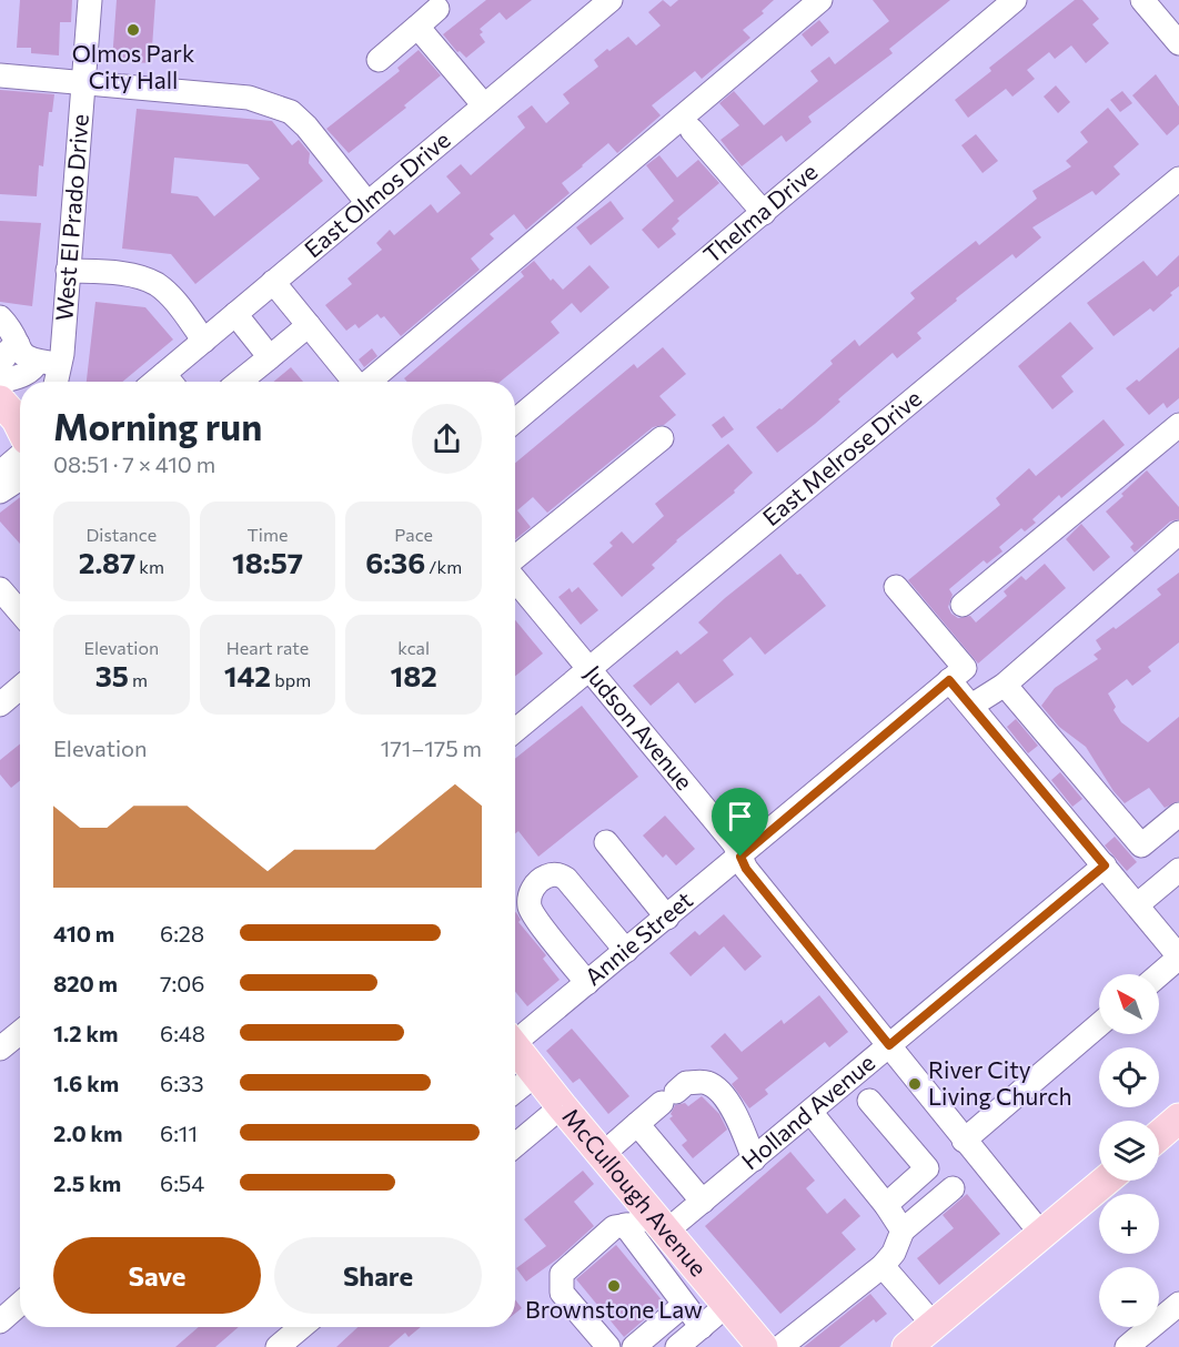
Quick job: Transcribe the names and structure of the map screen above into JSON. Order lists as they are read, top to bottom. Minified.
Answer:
{"streets":{"main road":["McCullough Avenue"],"street":["East Olmos Drive","Thelma Drive","West El Prado Drive","East Melrose Drive","Judson Avenue","Annie Street","Holland Avenue"]},"crossings":[["East Melrose Drive","Judson Avenue"],["Judson Avenue","Annie Street"],["Judson Avenue","Holland Avenue"],["Holland Avenue","McCullough Avenue"]],"places":["Olmos Park City Hall","River City Living Church","Brownstone Law"],"north":"top left","page":{"heading":["Morning run","08:51 · 7 × 410 m"],"stats":[["Distance","2.87 km"],["Time","18:57"],["Pace","6:36 /km"],["Elevation","35 m"],["Heart rate","142 bpm"],["kcal","182"]],"chart":["Elevation","171–175 m"],"list":[{"name":"410 m","note":"6:28"},{"name":"820 m","note":"7:06"},{"name":"1.2 km","note":"6:48"},{"name":"1.6 km","note":"6:33"},{"name":"2.0 km","note":"6:11"},{"name":"2.5 km","note":"6:54"}],"map_buttons":["+","−"],"buttons":["Save","Share"]}}
